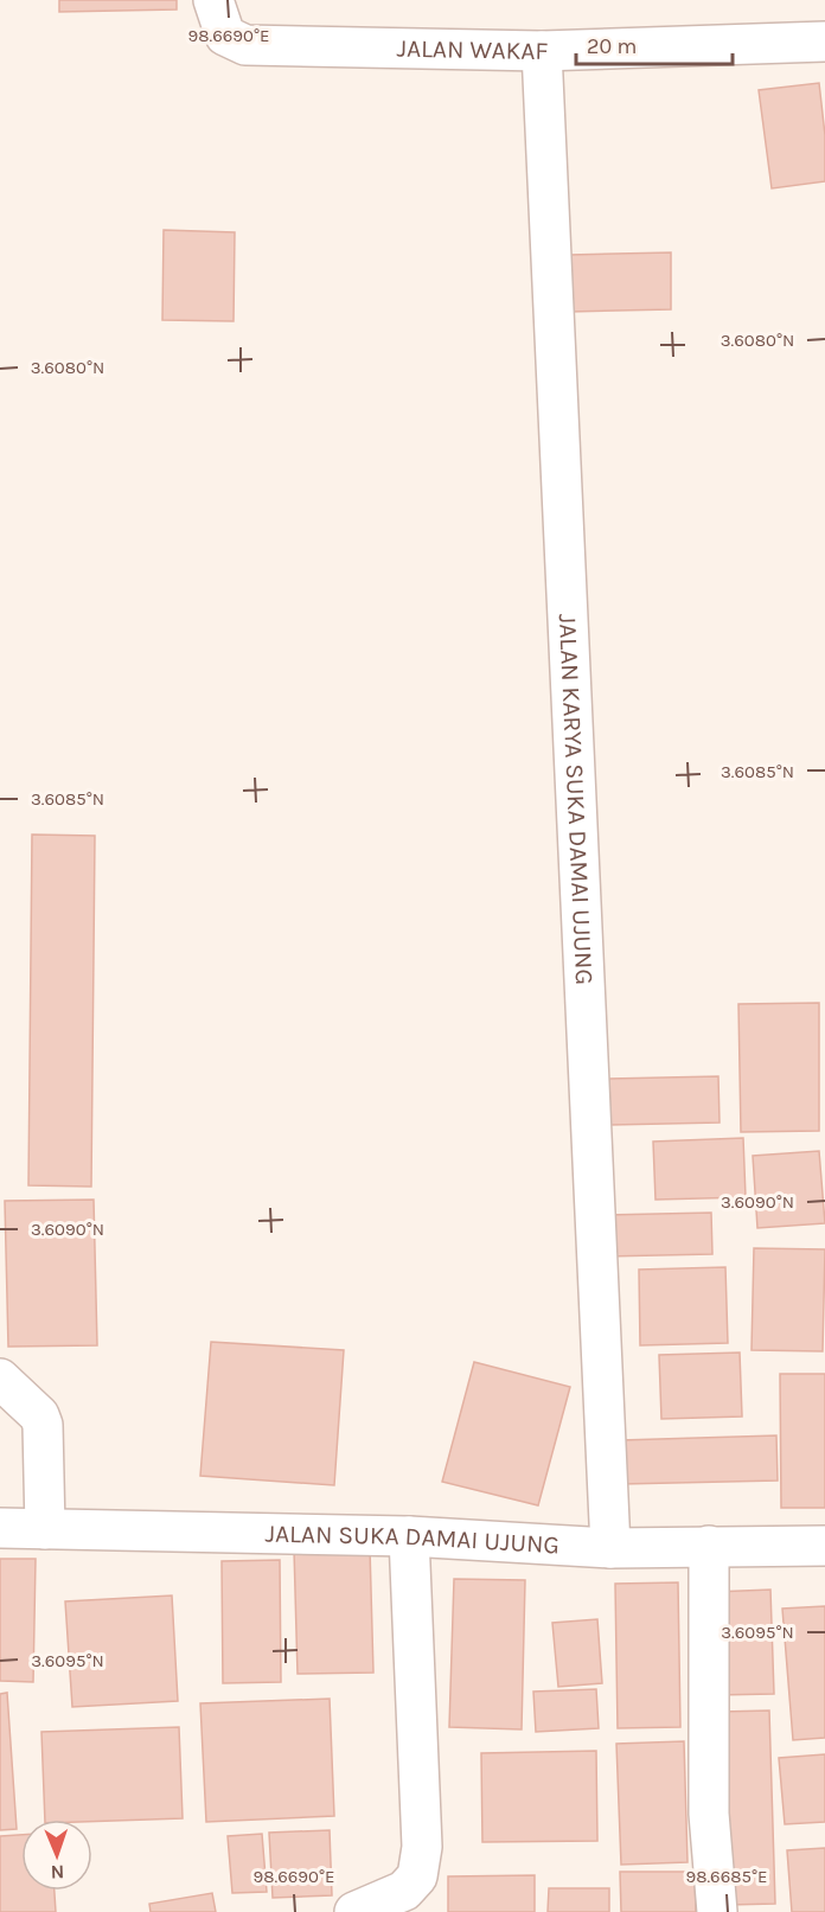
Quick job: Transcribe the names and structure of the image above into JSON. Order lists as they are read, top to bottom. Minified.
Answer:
{"streets":{"street":["JALAN WAKAF","JALAN KARYA SUKA DAMAI UJUNG","JALAN SUKA DAMAI UJUNG"]},"crossings":[["JALAN WAKAF","JALAN KARYA SUKA DAMAI UJUNG"],["JALAN KARYA SUKA DAMAI UJUNG","JALAN SUKA DAMAI UJUNG"]],"scale_bar":"20 m","north":"bottom","coordinates":["98.6690°E","3.6080°N","3.6085°N","3.6090°N","3.6095°N","98.6685°E"]}
